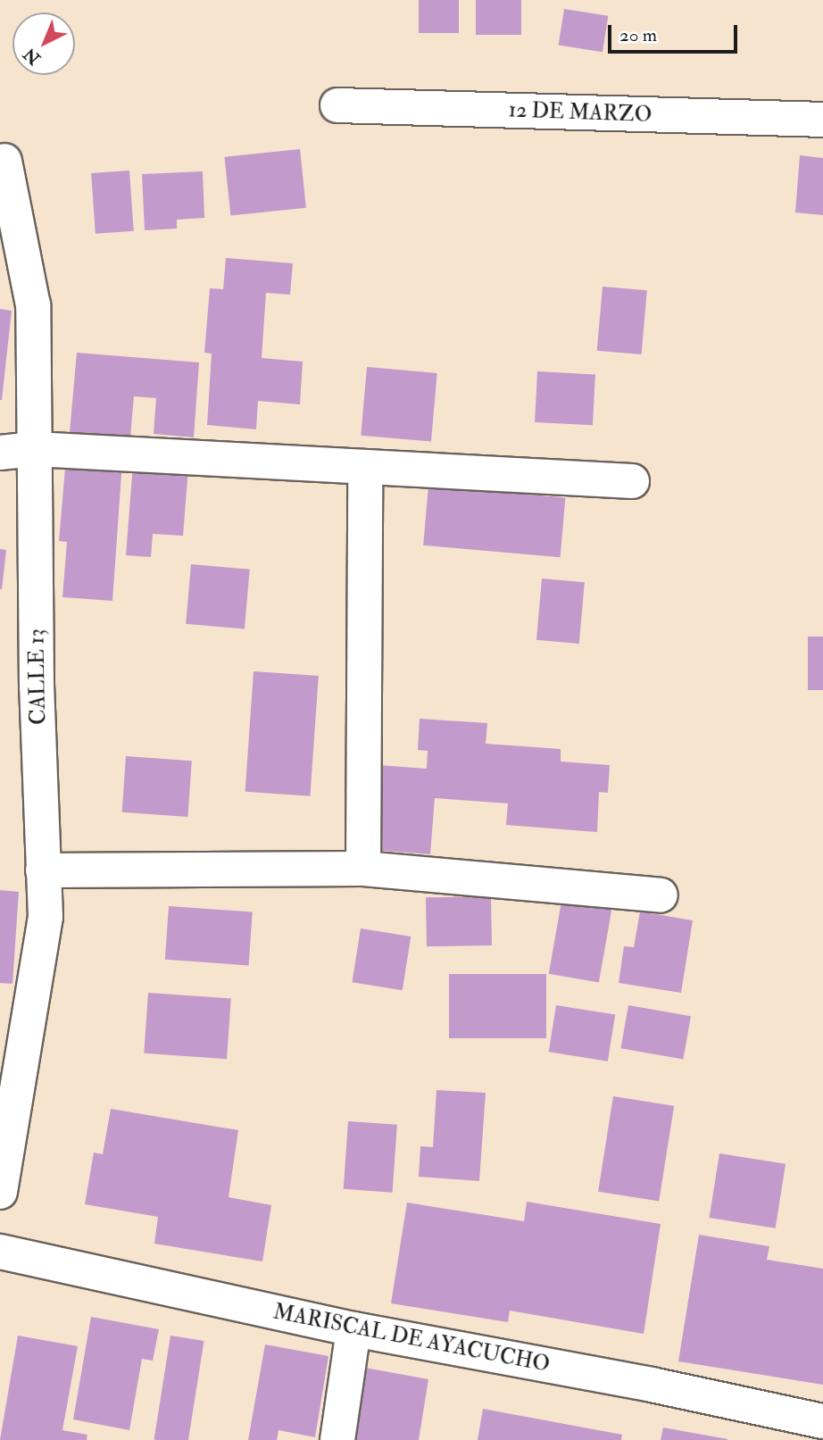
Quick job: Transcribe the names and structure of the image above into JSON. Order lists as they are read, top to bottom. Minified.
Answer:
{"streets":{"street":["12 DE MARZO","CALLE 13","MARISCAL DE AYACUCHO"]},"scale_bar":"20 m","north":"bottom left"}
